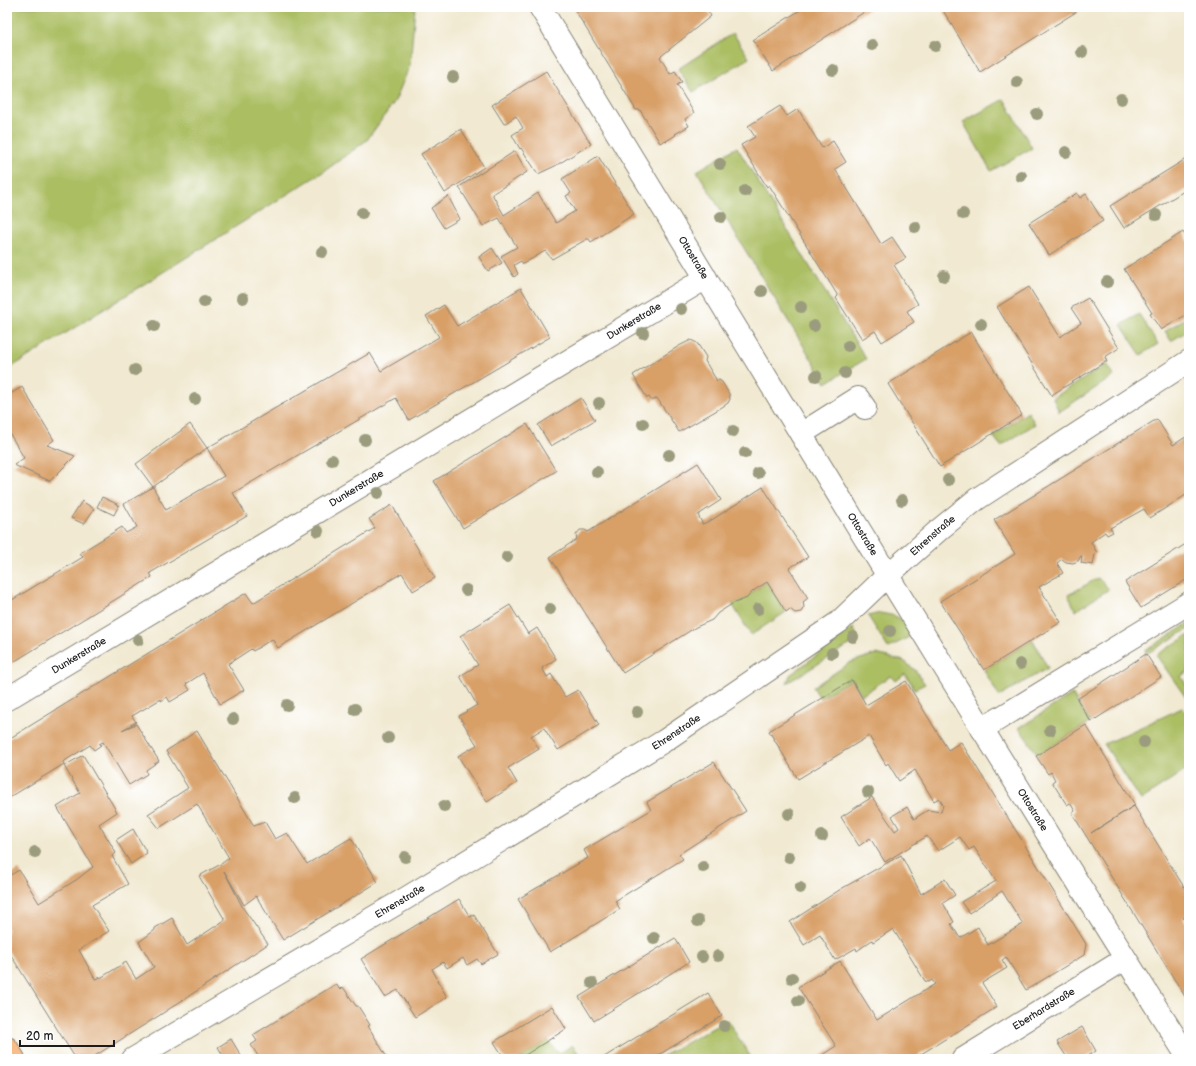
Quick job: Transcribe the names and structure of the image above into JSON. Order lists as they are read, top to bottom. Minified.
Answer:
{"streets":{"street":["Ottostraße","Dunkerstraße","Ehrenstraße","Eberhardstraße"]},"crossings":[["Ottostraße","Dunkerstraße"],["Ottostraße","Ehrenstraße"],["Ottostraße","Eberhardstraße"]],"scale_bar":"20 m"}
